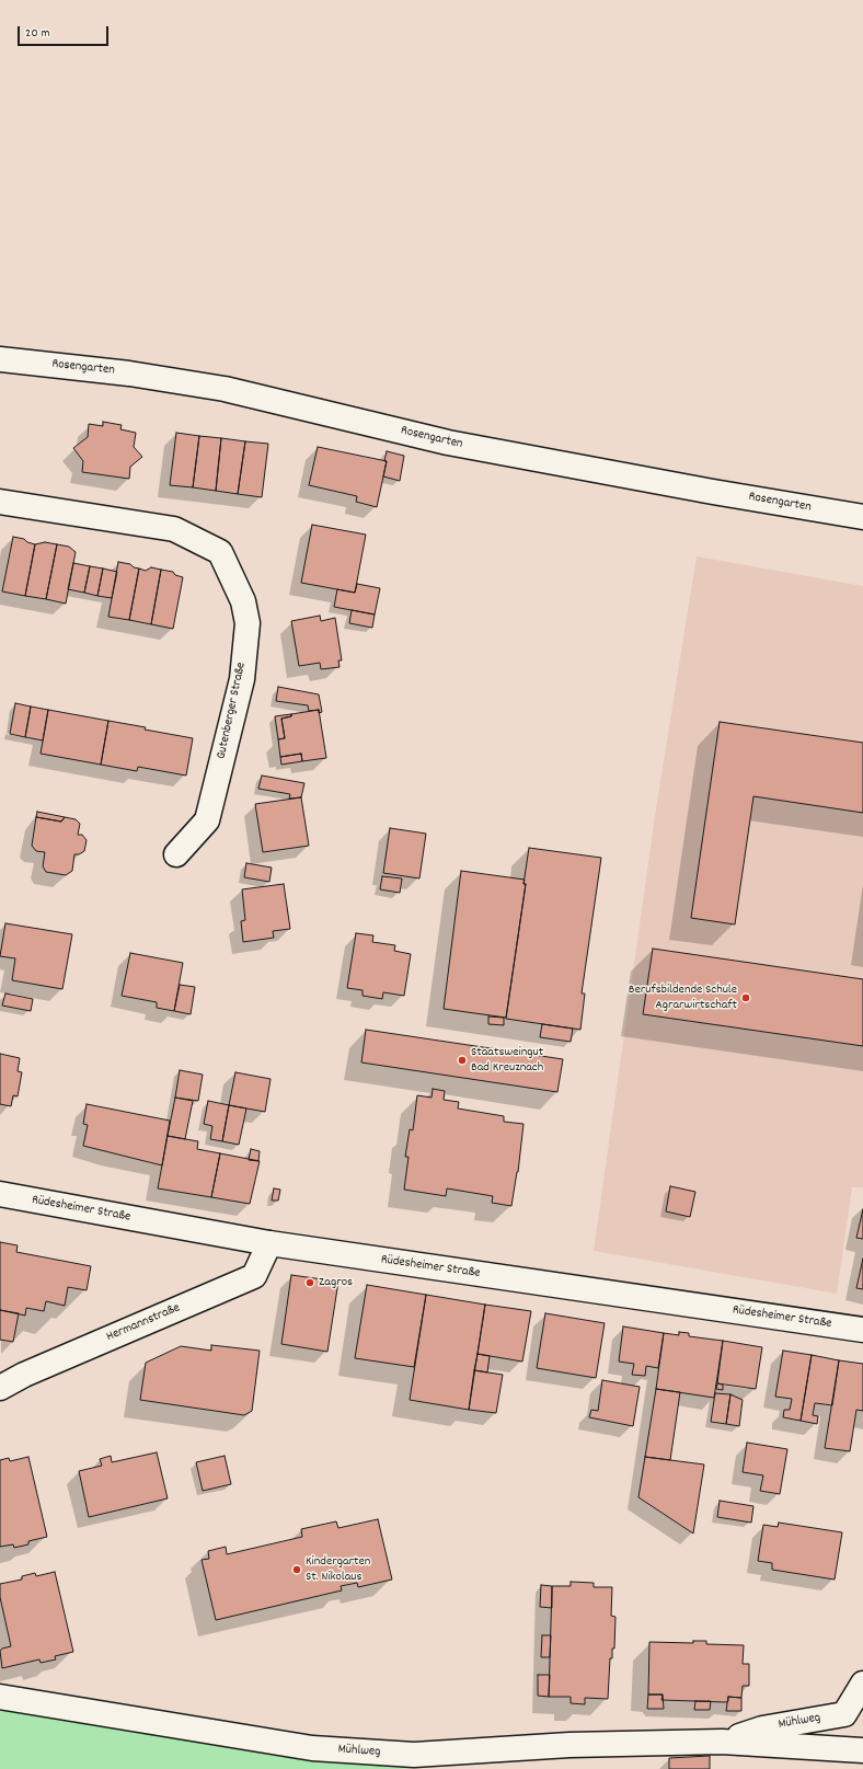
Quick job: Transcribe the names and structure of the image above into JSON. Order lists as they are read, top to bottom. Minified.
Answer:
{"streets":{"street":["Rosengarten","Gutenberger Straße","Rüdesheimer Straße","Hermannstraße","Mühlweg"]},"crossings":[["Rüdesheimer Straße","Hermannstraße"]],"places":["Berufsbildende Schule Agrarwirtschaft","Staatsweingut Bad Kreuznach","Zagros","Kindergarten St. Nikolaus"],"scale_bar":"20 m"}
